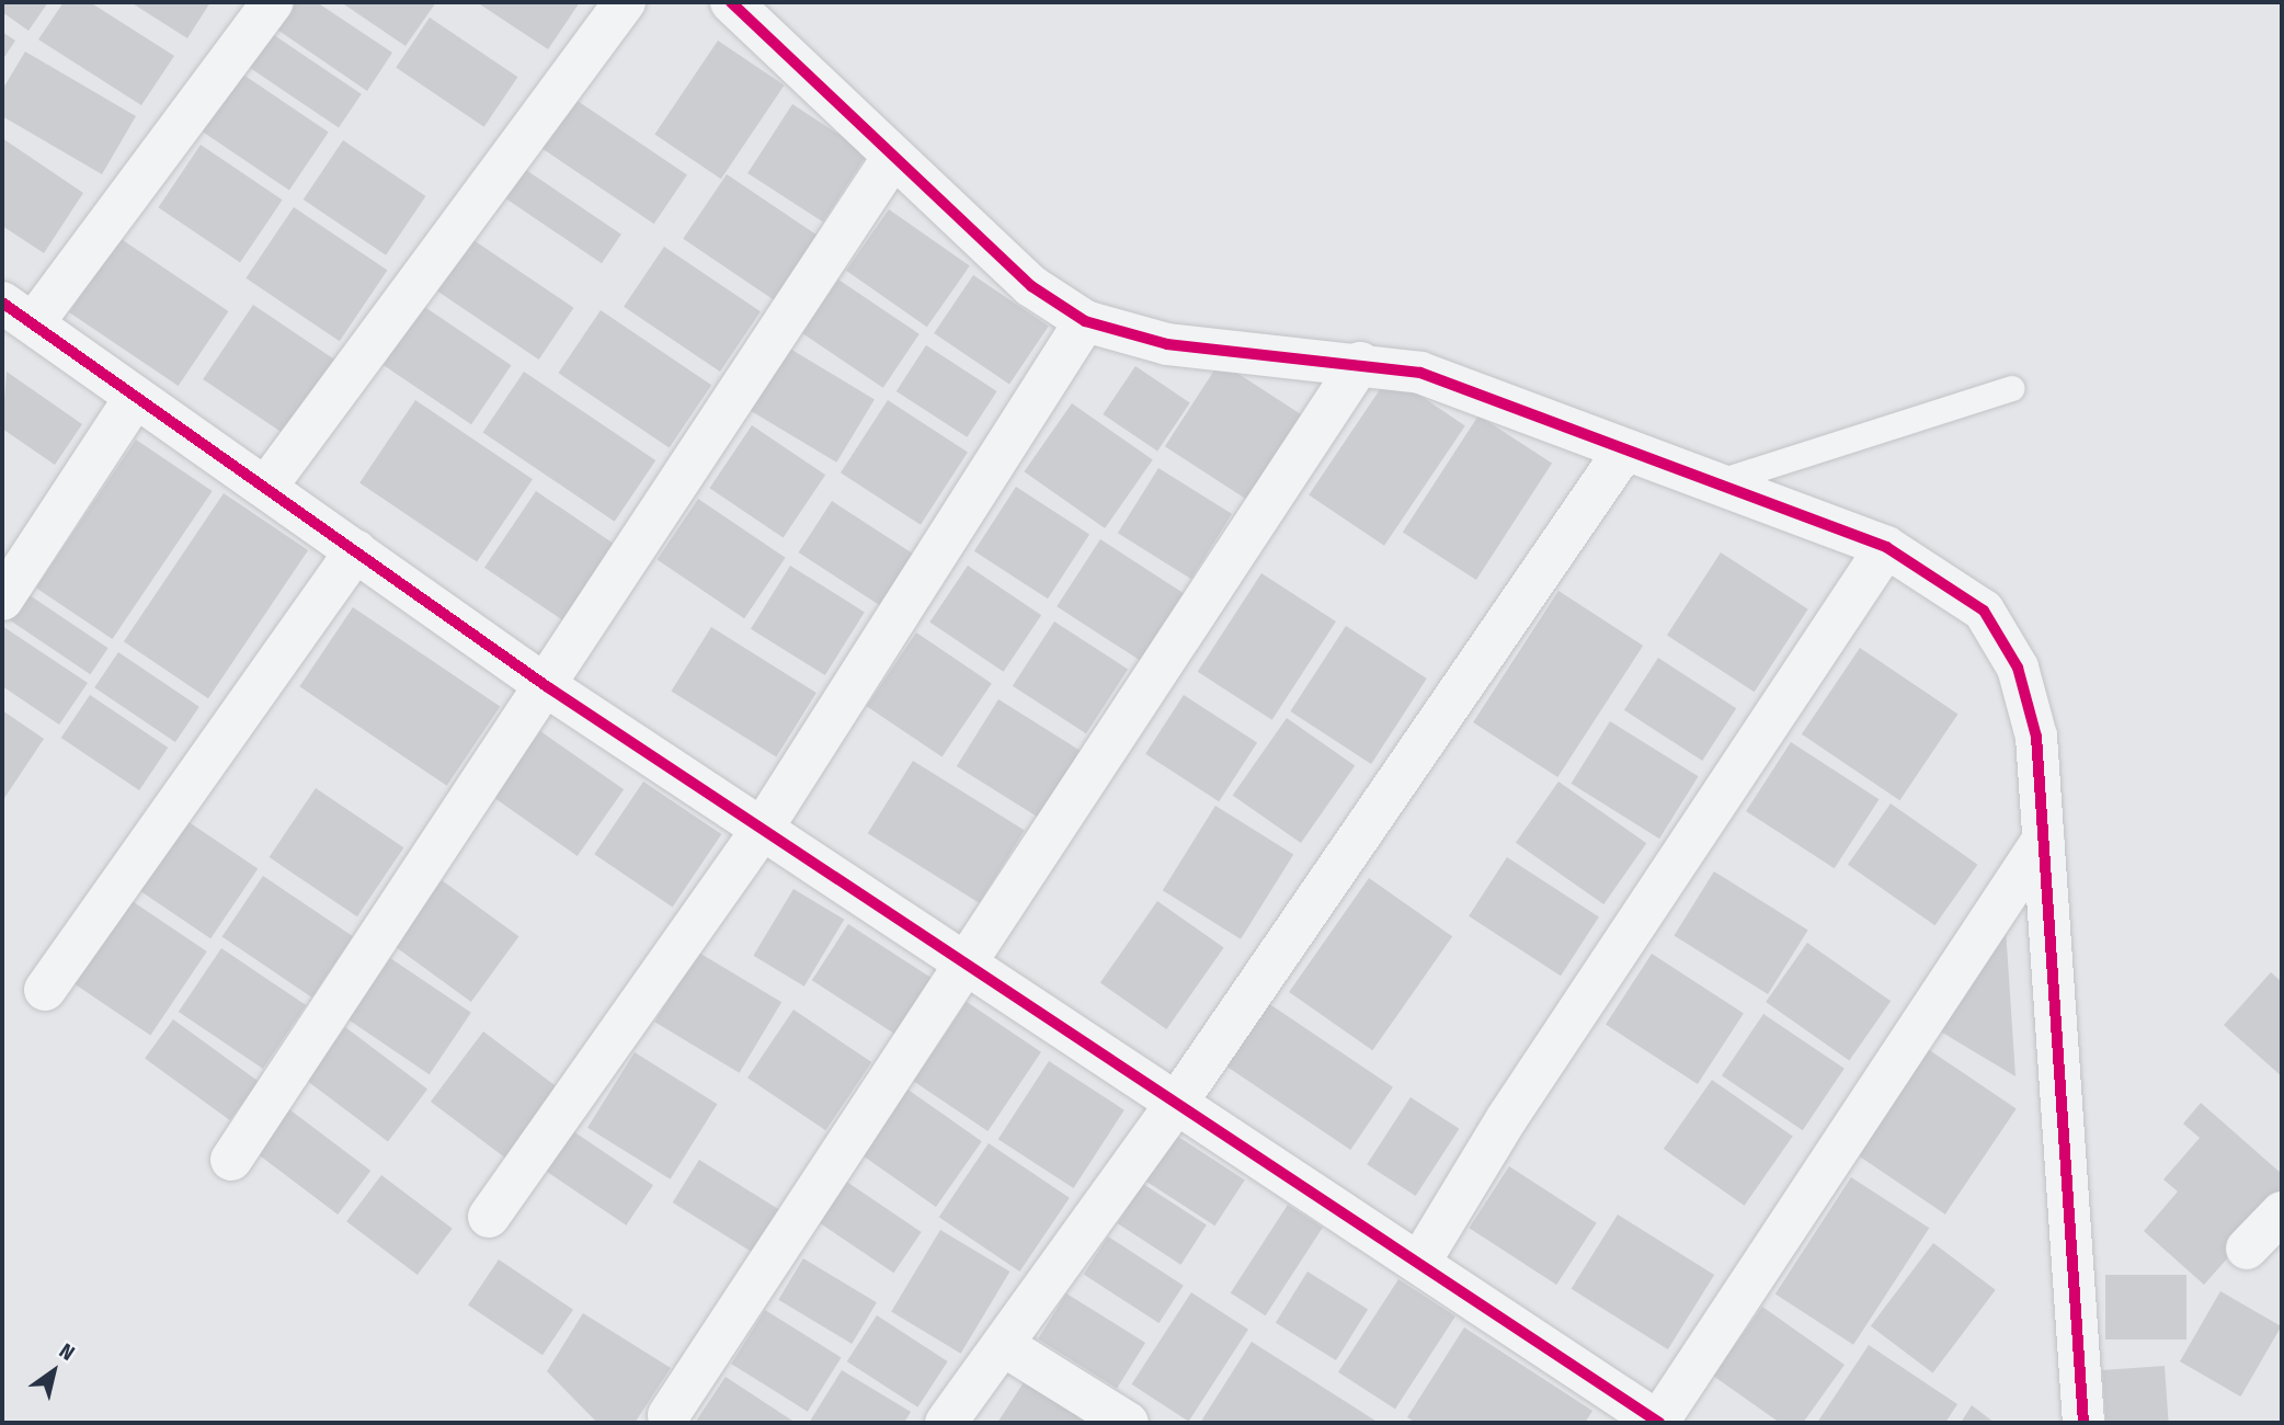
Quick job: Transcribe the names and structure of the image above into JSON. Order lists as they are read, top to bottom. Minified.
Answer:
{"north":"top right"}
